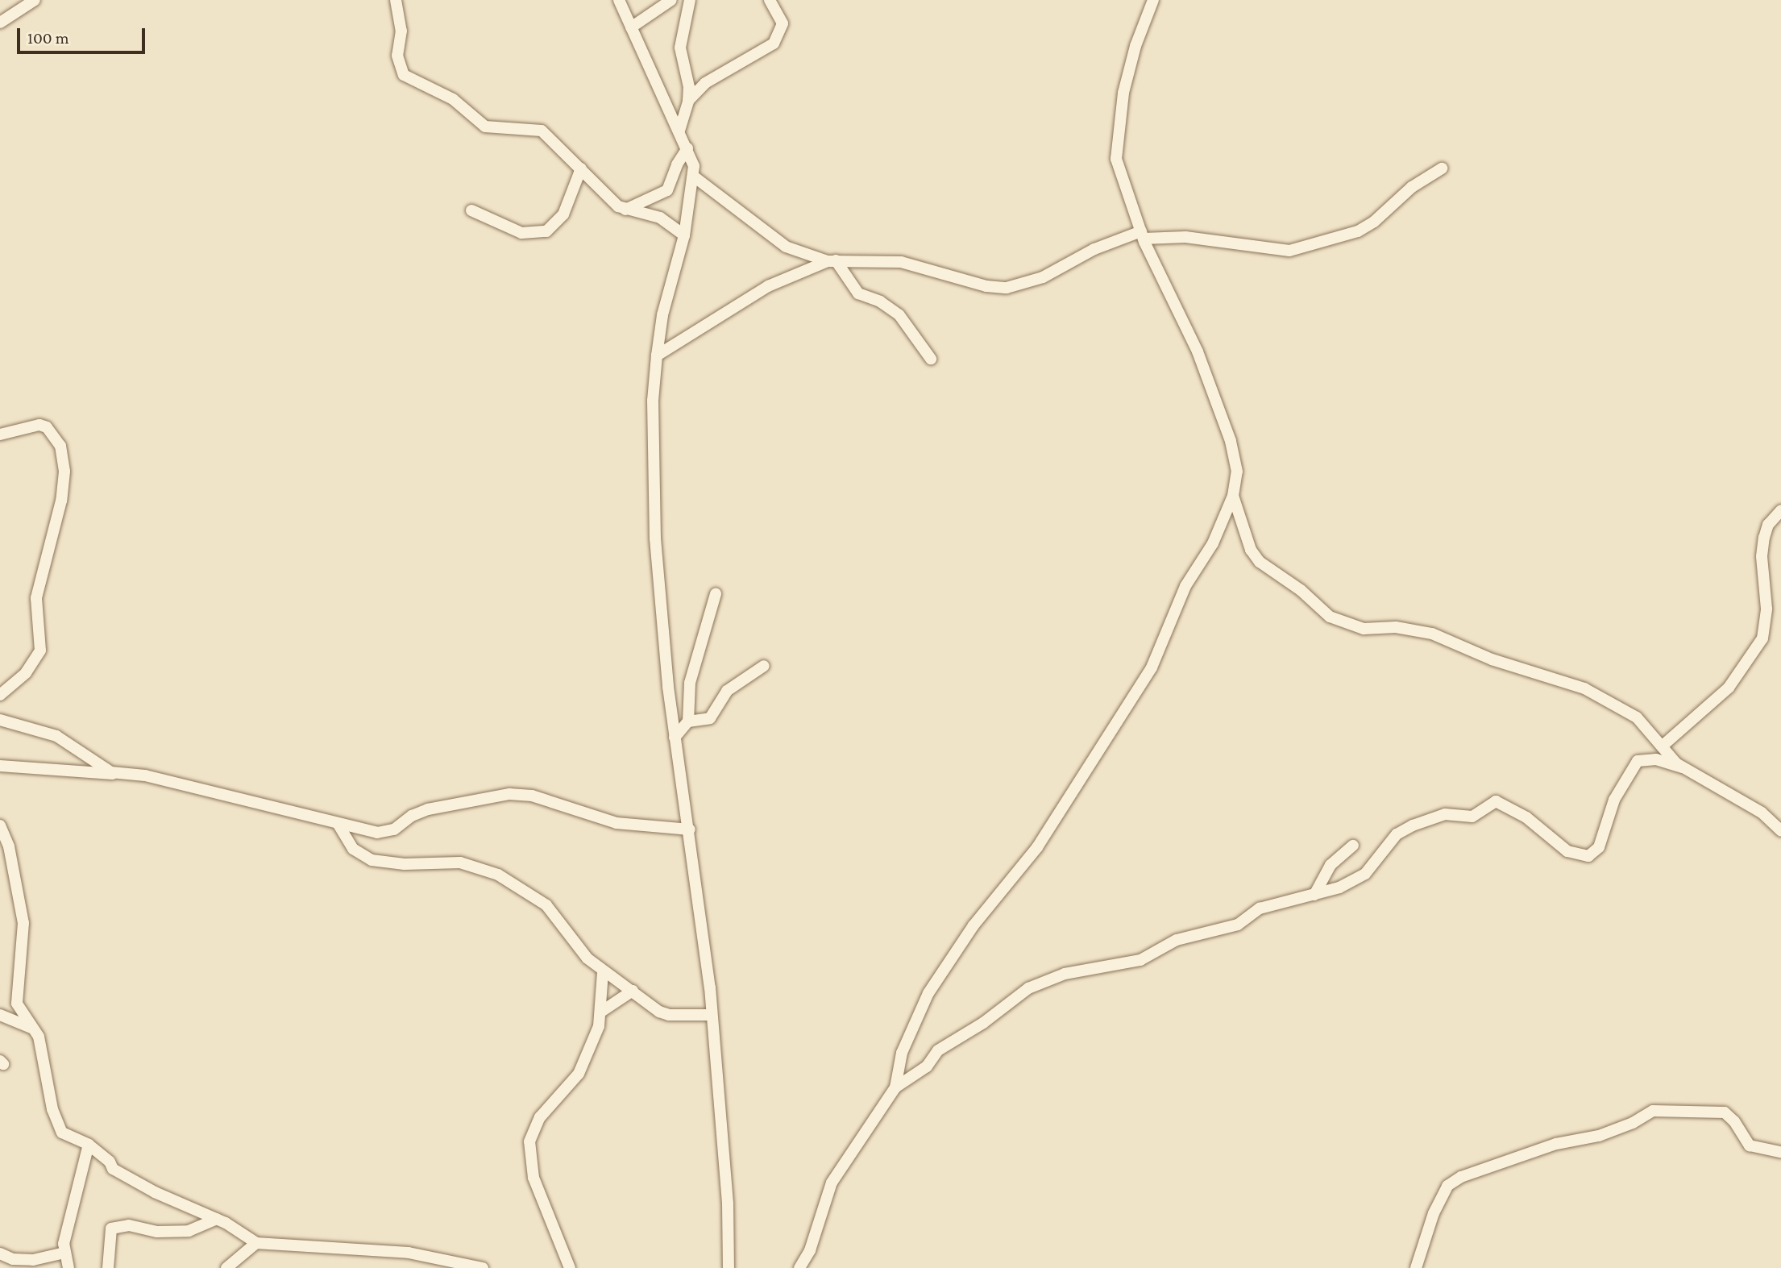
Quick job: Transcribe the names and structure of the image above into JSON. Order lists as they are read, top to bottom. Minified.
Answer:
{"scale_bar":"100 m"}
